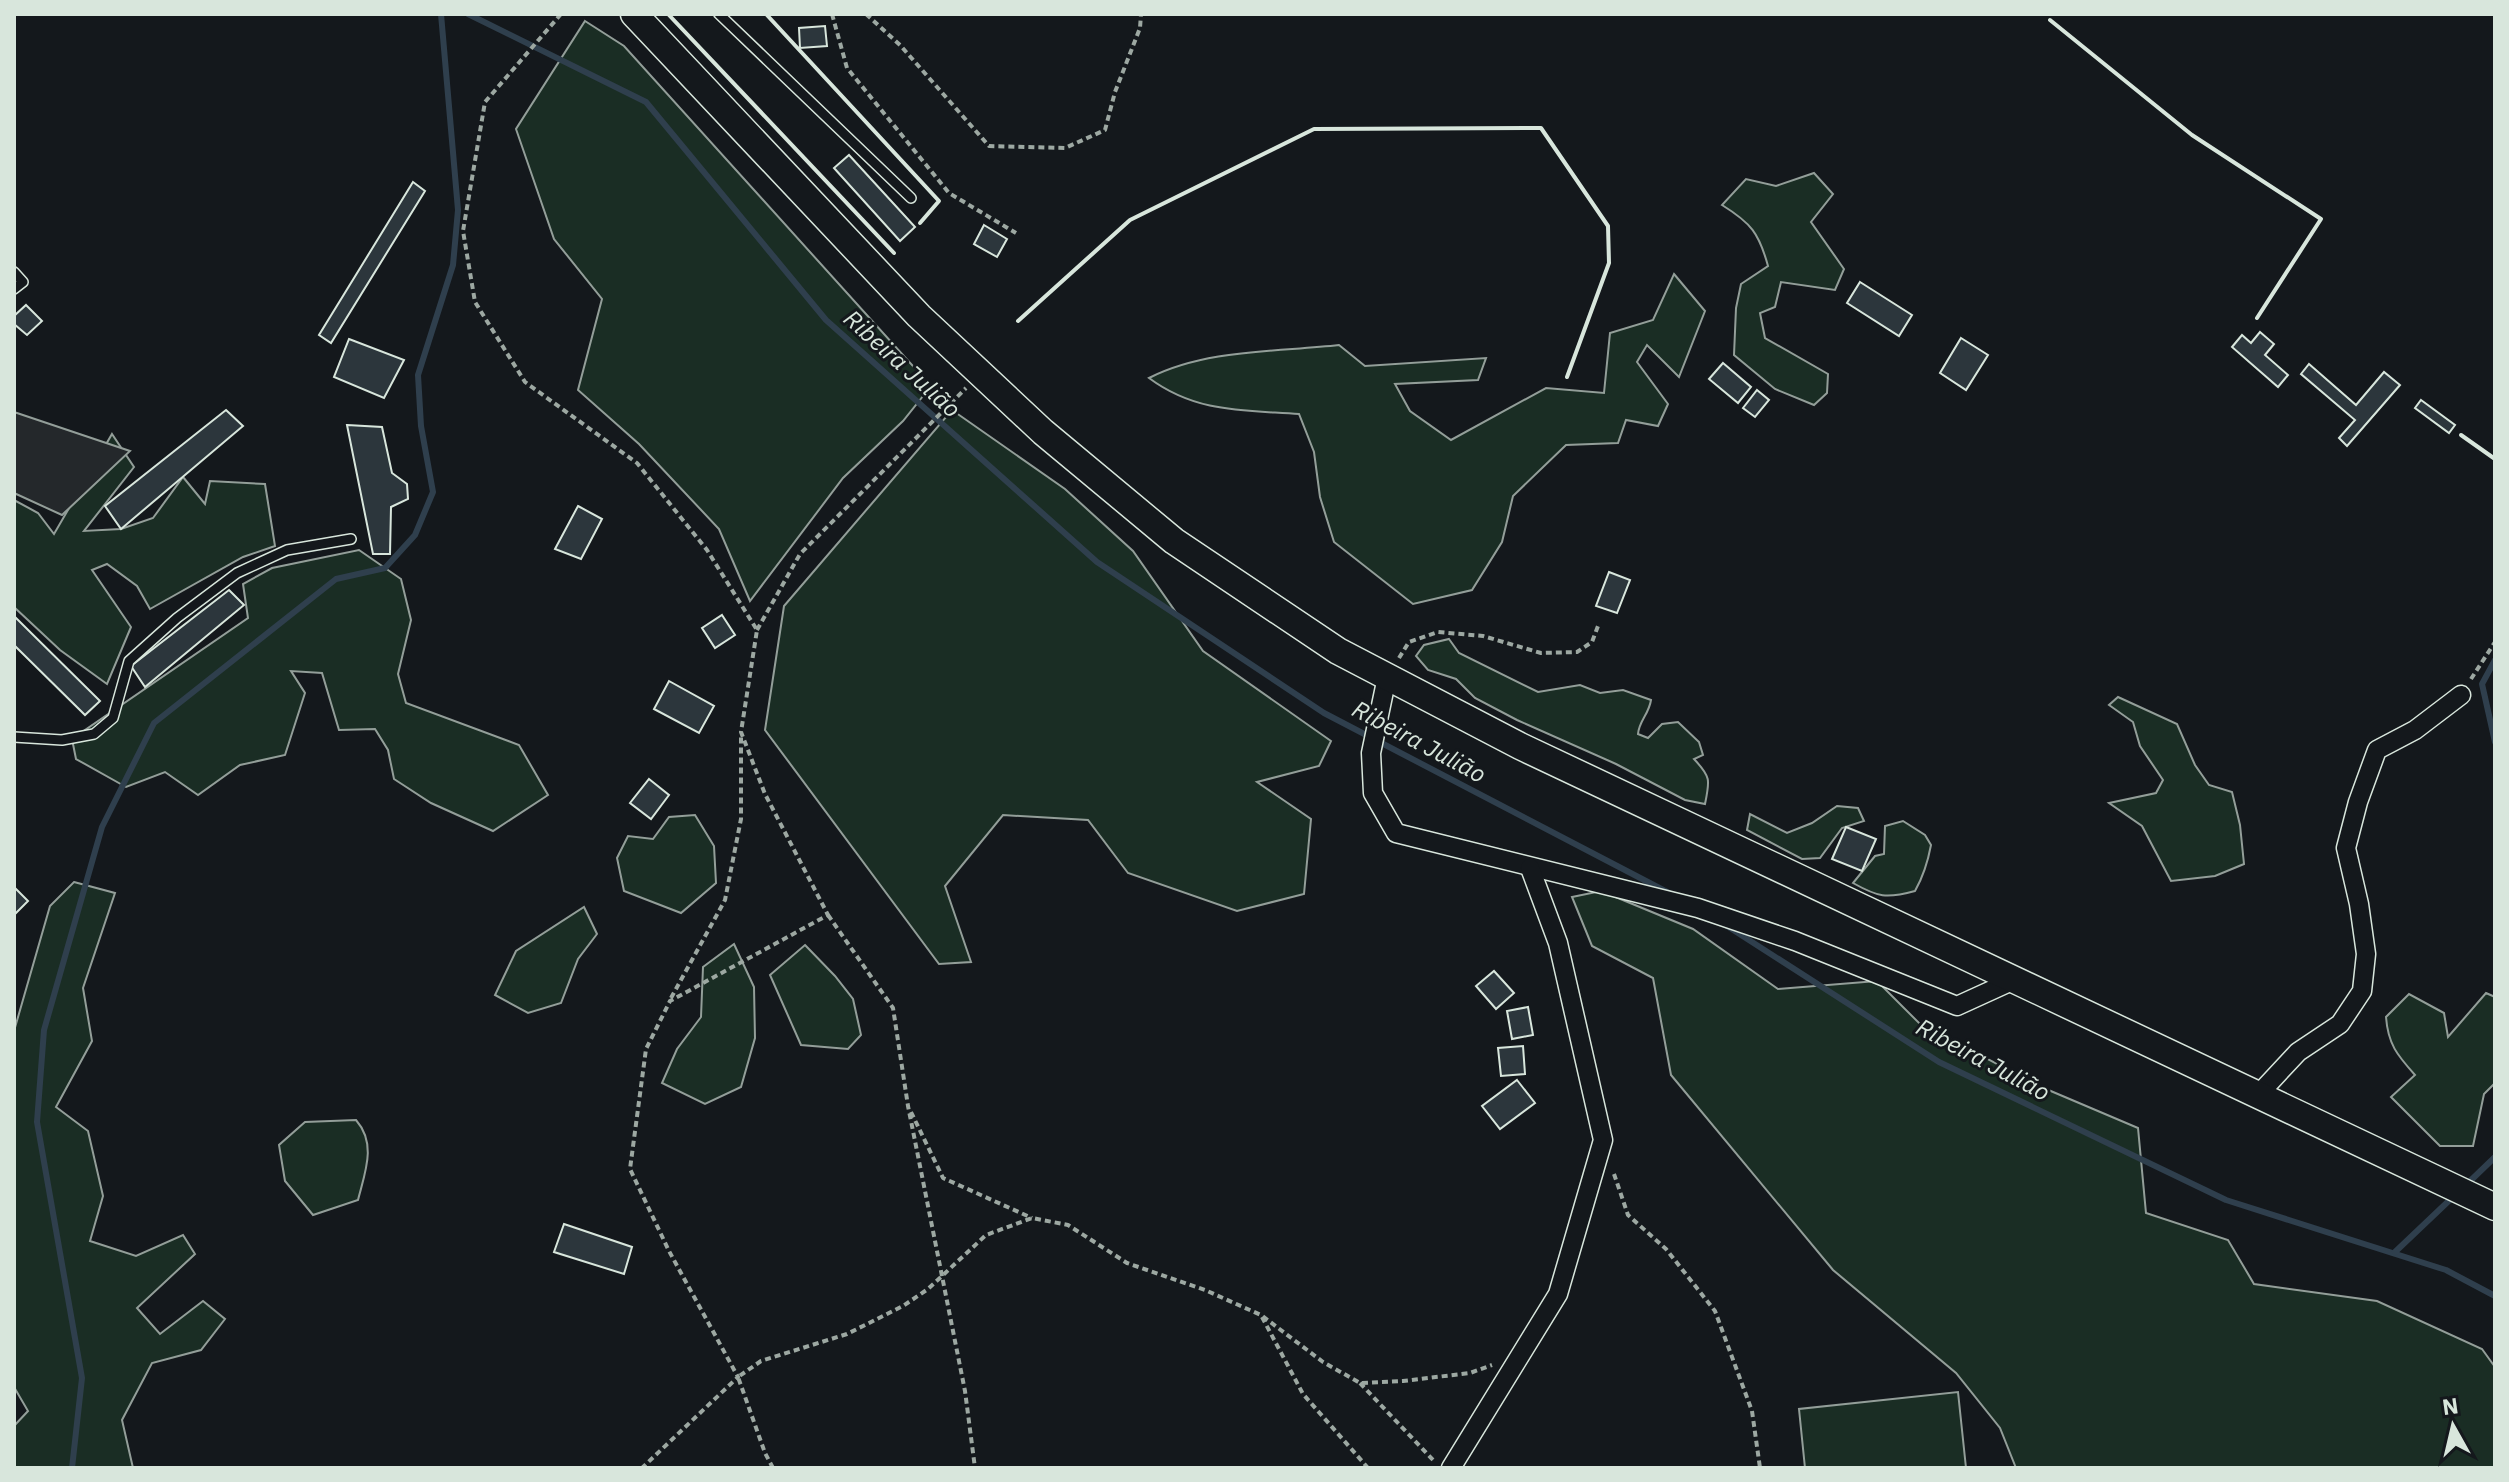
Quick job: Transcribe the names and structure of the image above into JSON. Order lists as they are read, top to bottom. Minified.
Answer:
{"water":["Ribeira Julião"],"north":"top"}
